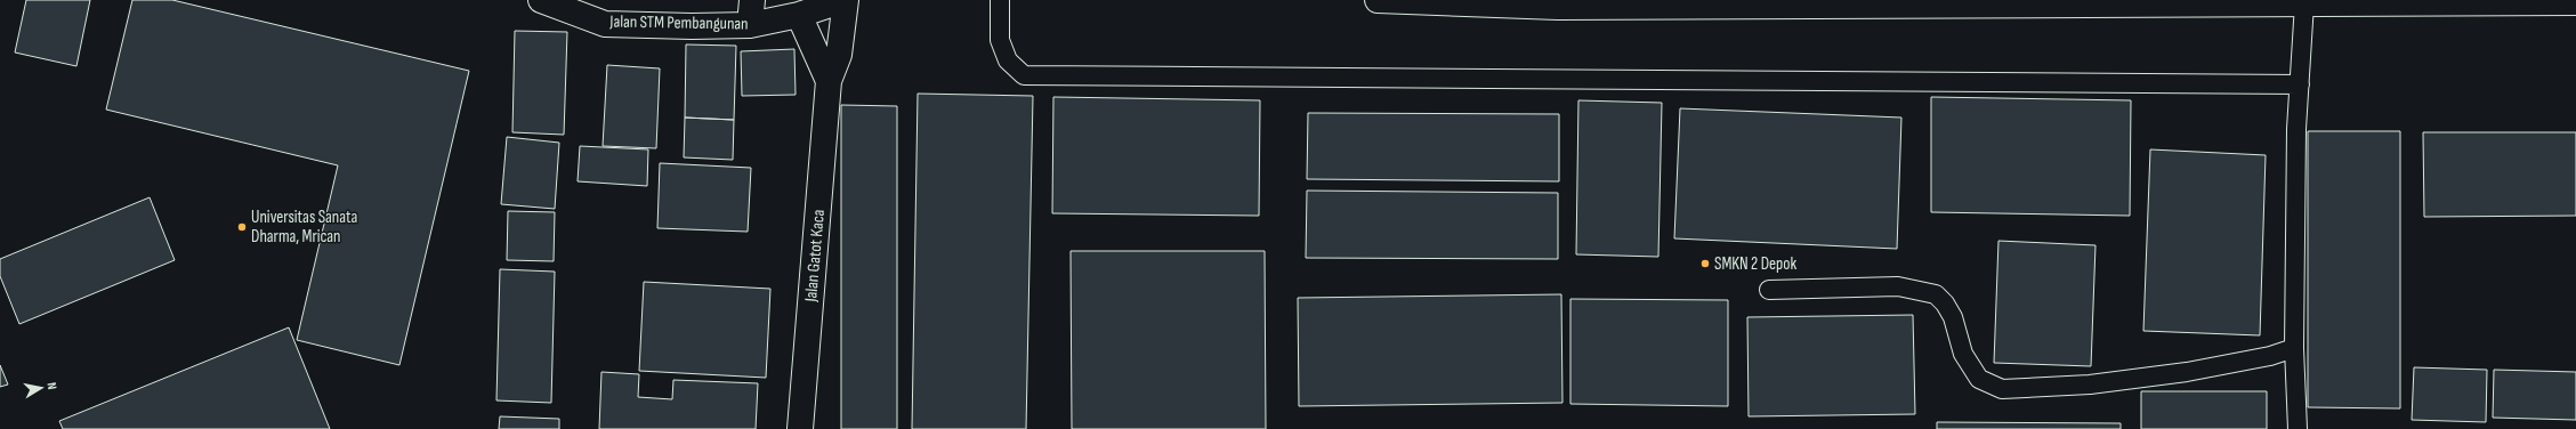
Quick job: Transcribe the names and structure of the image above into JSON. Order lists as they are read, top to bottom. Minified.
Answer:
{"streets":{"street":["Jalan STM Pembangunan","Jalan Gatot Kaca"]},"crossings":[["Jalan STM Pembangunan","Jalan Gatot Kaca"]],"places":["Universitas Sanata Dharma, Mrican","SMKN 2 Depok"],"north":"right"}
